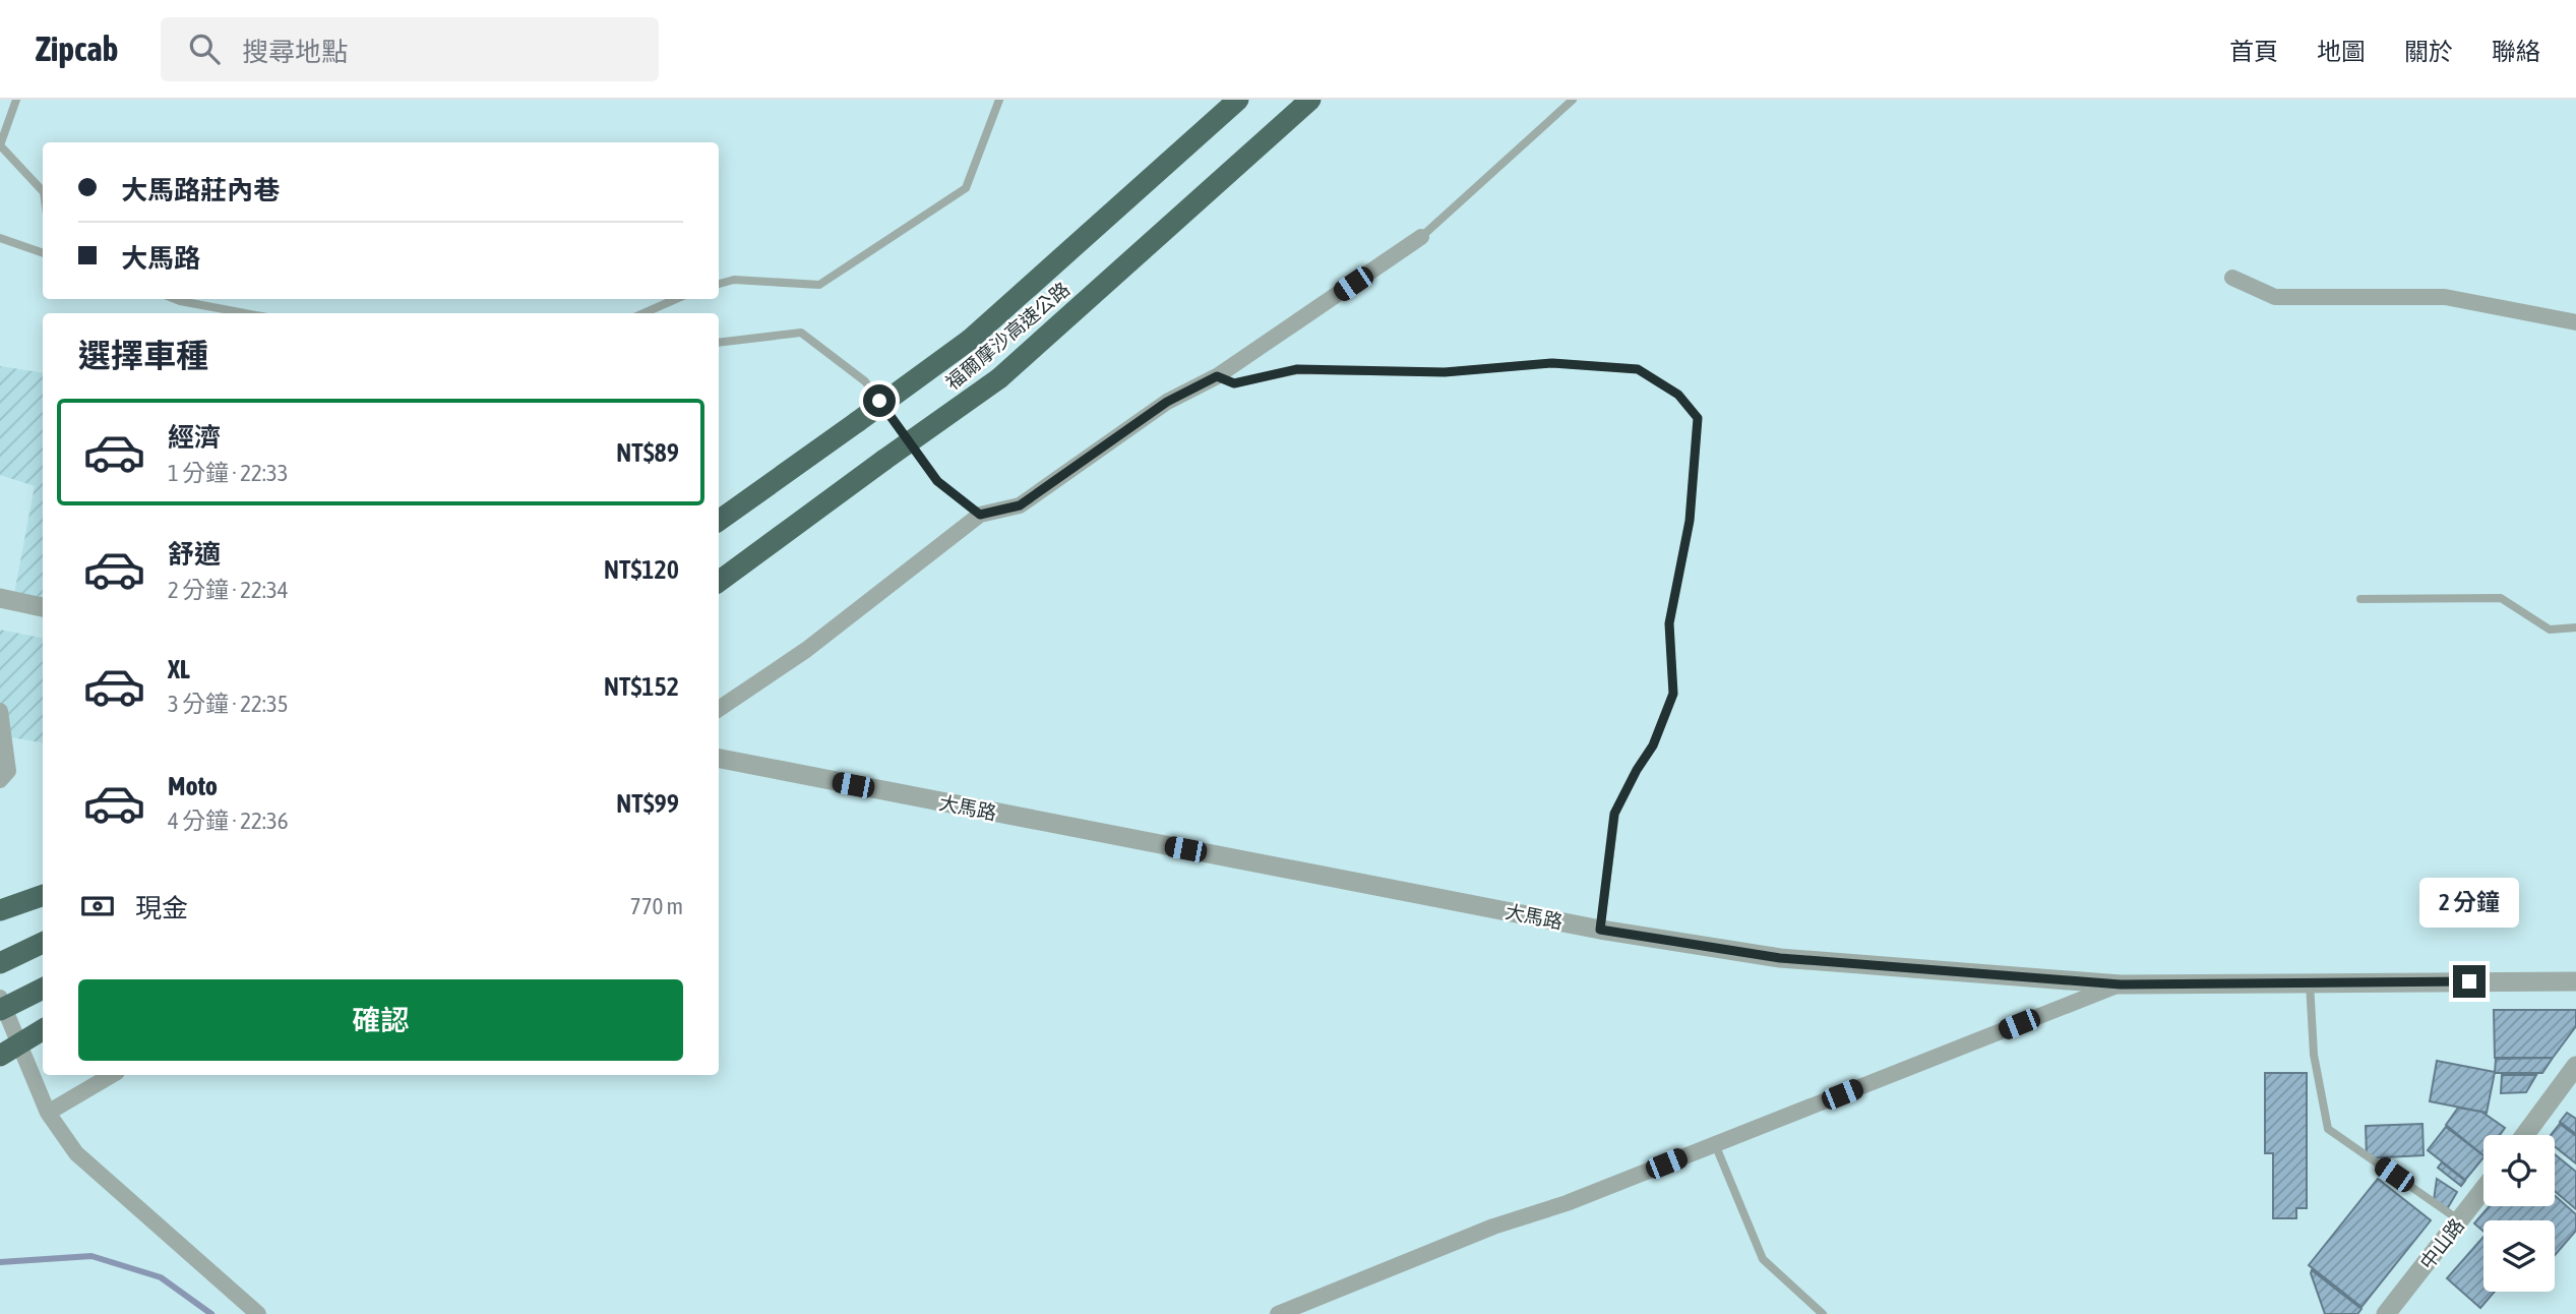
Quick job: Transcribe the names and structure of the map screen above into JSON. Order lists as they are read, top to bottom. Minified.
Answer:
{"streets":{"highway":["福爾摩沙高速公路"],"street":["大馬路","中山路"]},"page":{"header":"Zipcab","search":"搜尋地點","nav":["首頁","地圖","關於","聯絡"],"banner":["大馬路莊內巷","大馬路"],"heading":"選擇車種","list":[{"name":"經濟","note":"1 分鐘 · 22:33","value":"NT$89"},{"name":"舒適","note":"2 分鐘 · 22:34","value":"NT$120"},{"name":"XL","note":"3 分鐘 · 22:35","value":"NT$152"},{"name":"Moto","note":"4 分鐘 · 22:36","value":"NT$99"}],"pay":["現金","770 m"],"bubble":"2 分鐘","buttons":"確認"}}
